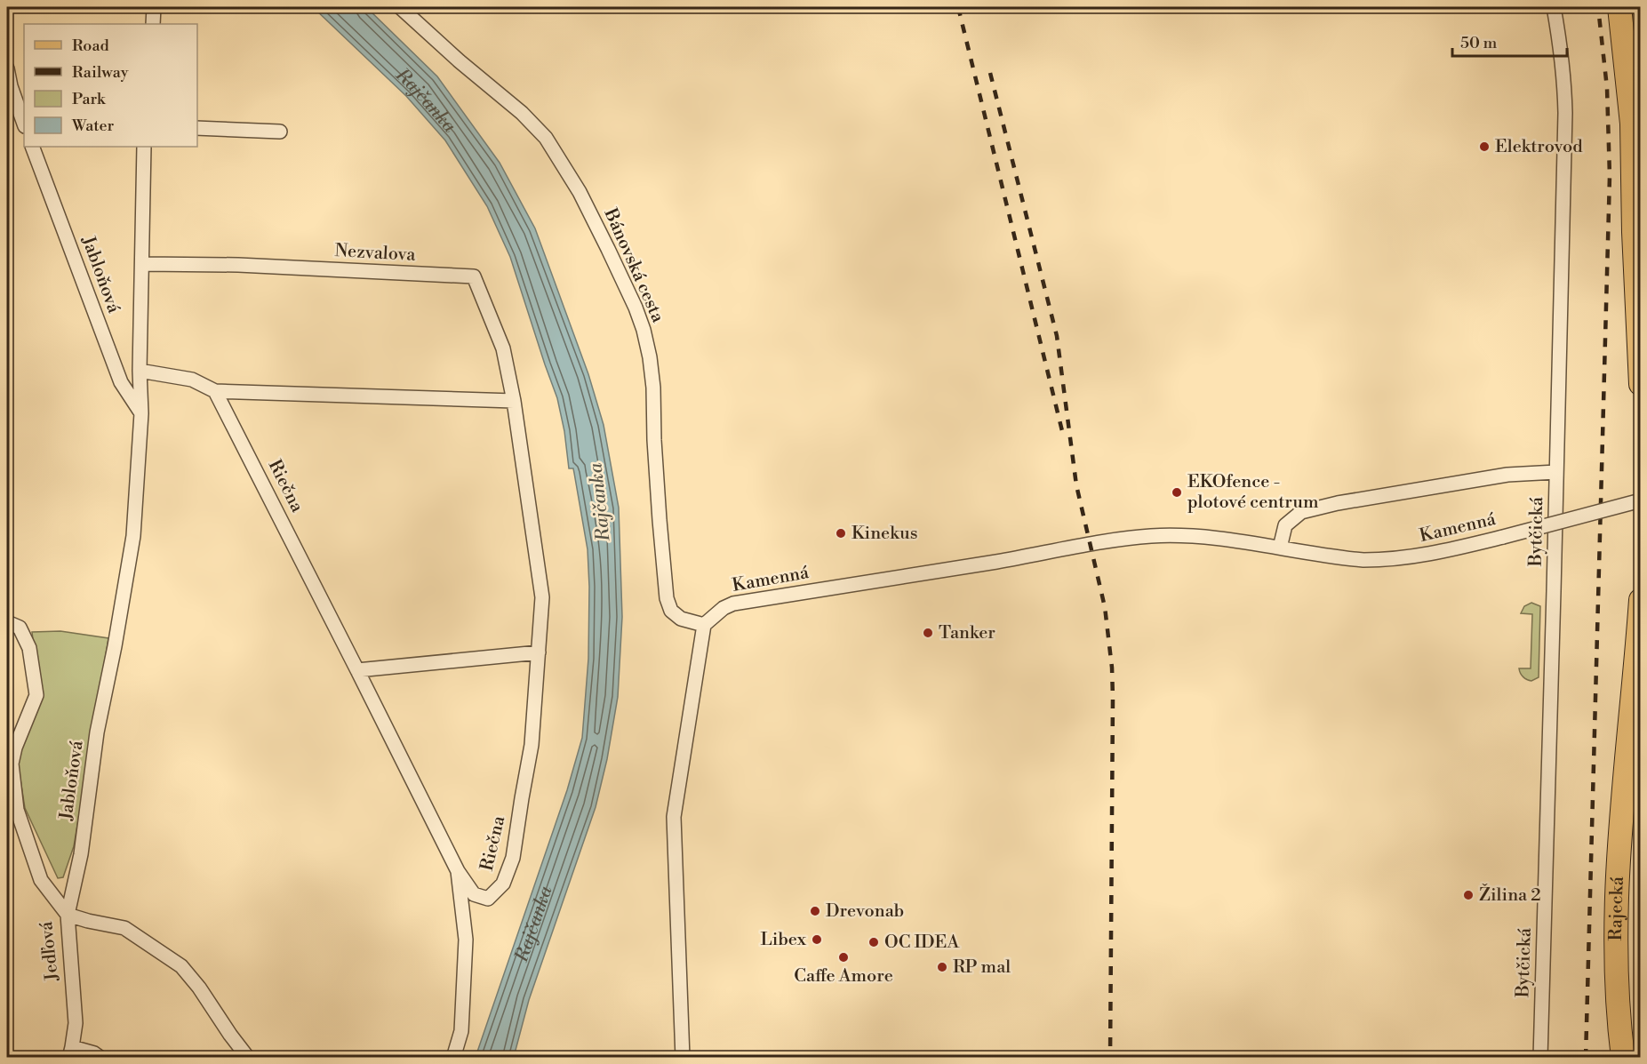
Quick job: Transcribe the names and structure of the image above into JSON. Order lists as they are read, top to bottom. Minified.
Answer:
{"streets":{"main road":["Rajecká"],"street":["Nezvalova","Bánovská cesta","Jabloňová","Riečna","Kamenná","Bytčická","Jedľová"]},"crossings":[["Nezvalova","Jabloňová"],["Nezvalova","Riečna"],["Bánovská cesta","Kamenná"],["Jabloňová","Jedľová"]],"water":["Rajčanka"],"places":["Elektrovod","EKOfence - plotové centrum","Kinekus","Tanker","Žilina 2","Drevonab","Libex","OC IDEA","Caffe Amore","RP mal"],"legend":["Road","Railway","Park","Water"],"scale_bar":"50 m"}
